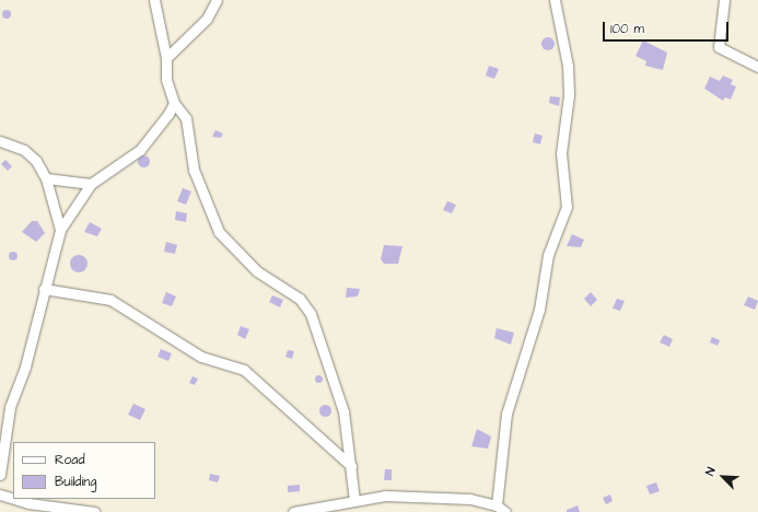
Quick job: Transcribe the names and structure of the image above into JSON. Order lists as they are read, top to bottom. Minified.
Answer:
{"legend":["Road","Building"],"scale_bar":"100 m","north":"top left"}
